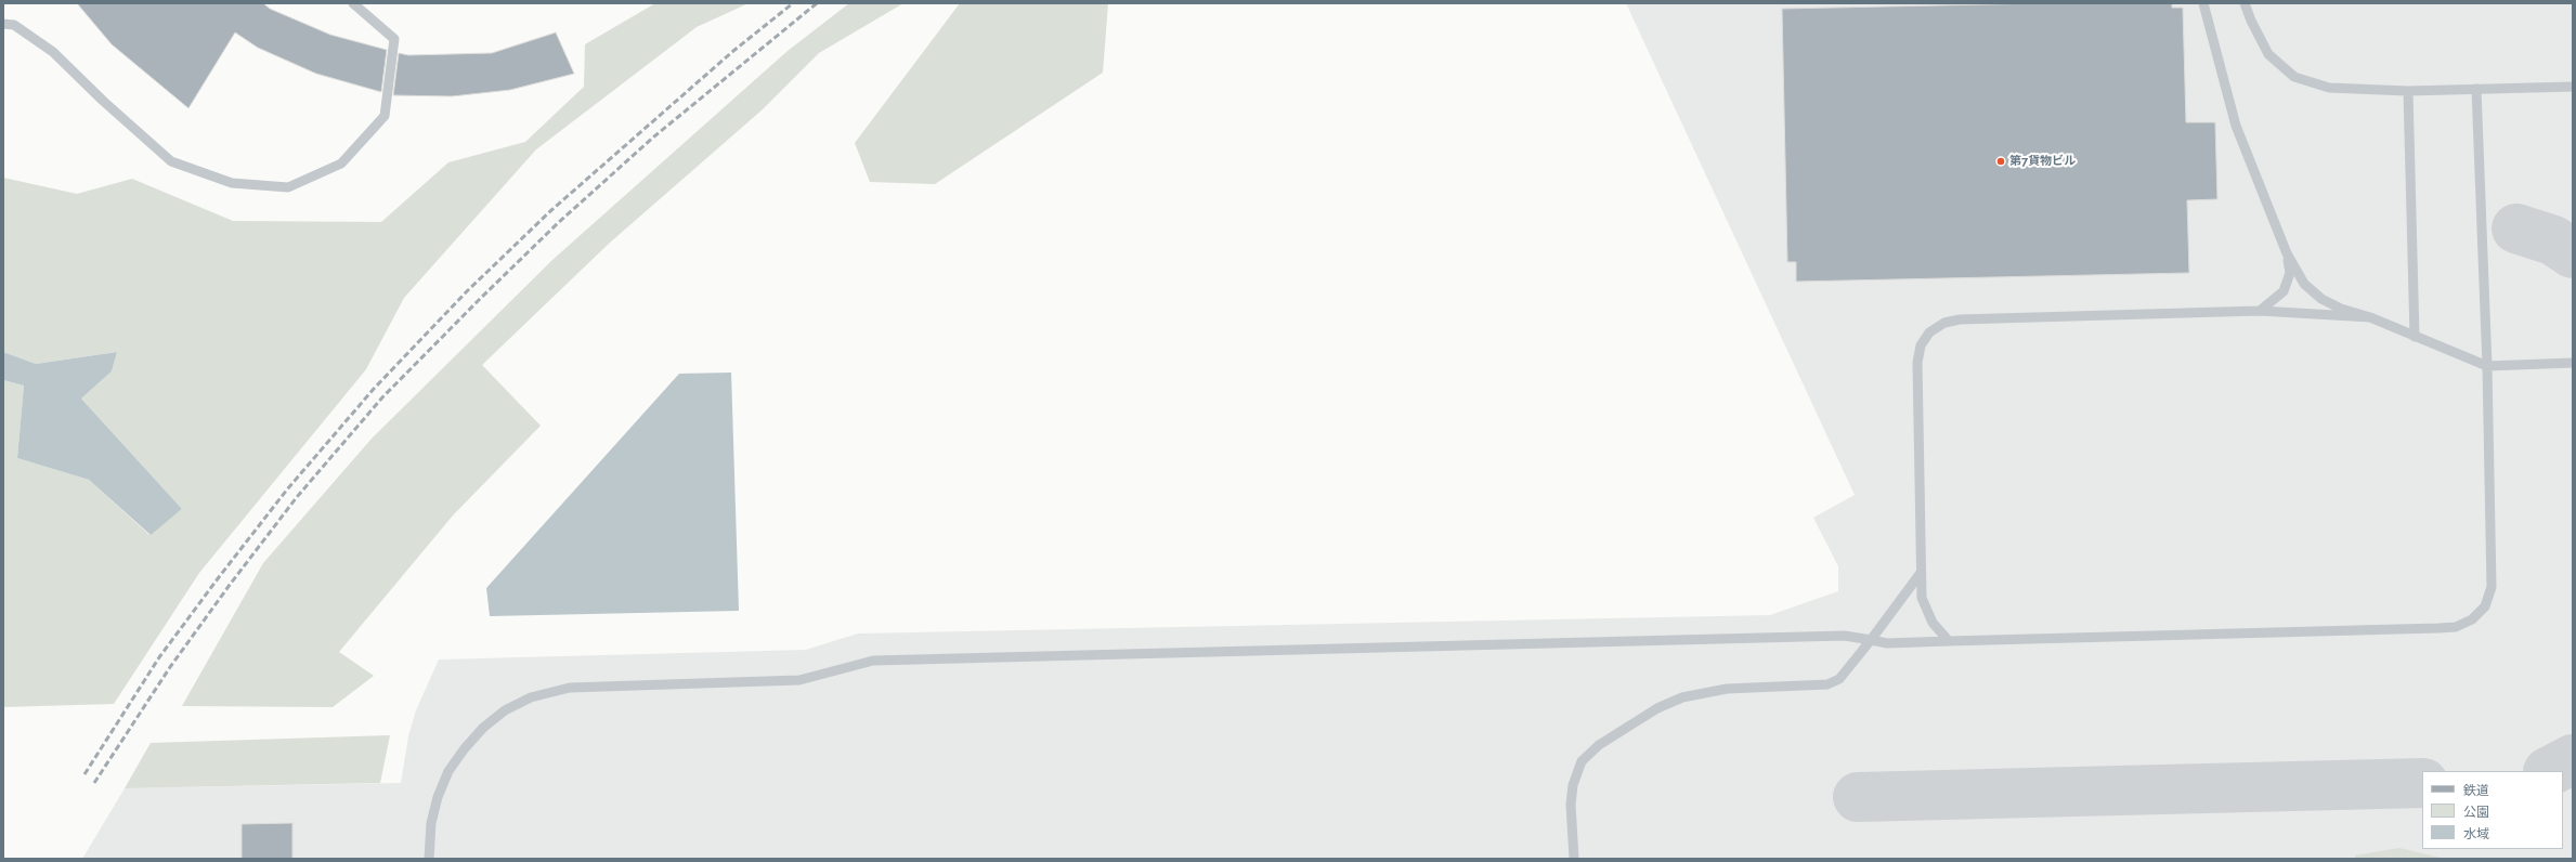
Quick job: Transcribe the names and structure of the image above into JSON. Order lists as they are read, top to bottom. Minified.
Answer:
{"places":["第7貨物ビル"],"legend":["鉄道","公園","水域"]}
